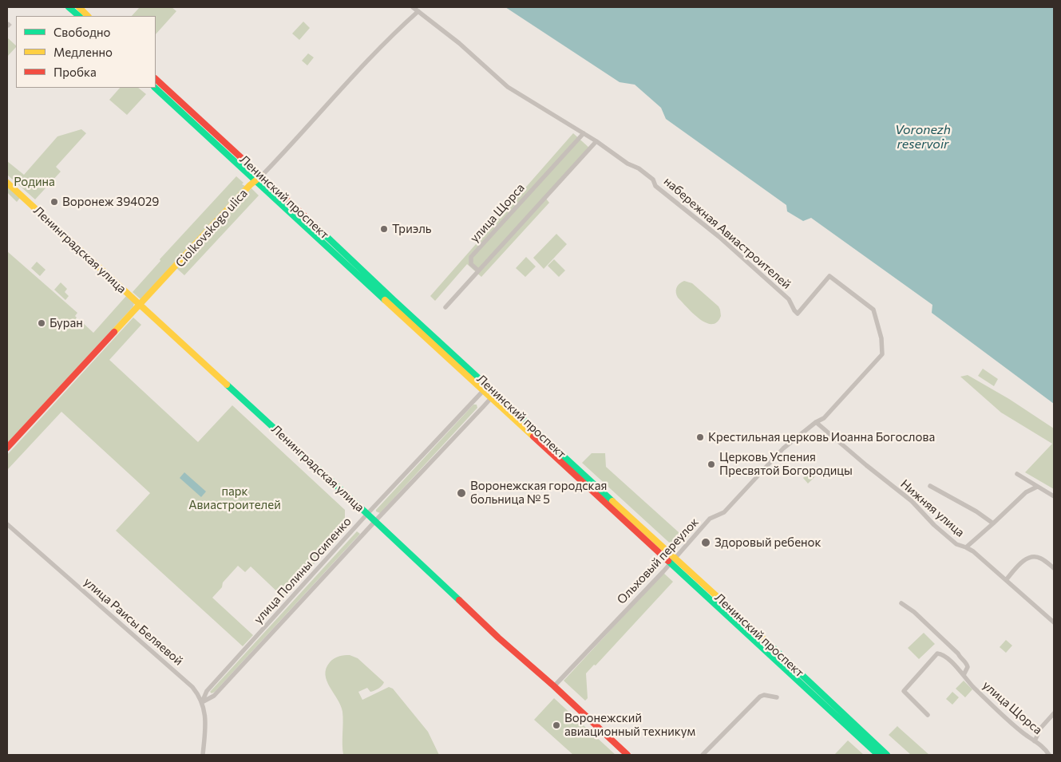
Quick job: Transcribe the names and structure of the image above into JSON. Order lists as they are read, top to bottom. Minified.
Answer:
{"streets":{"main road":["Ленинский проспект","Ciolkovskogo ulica","Ленинградская улица"],"street":["улица Щорса","набережная Авиастроителей","Нижняя улица","Ольховый переулок","улица Полины Осипенко","улица Раисы Беляевой"]},"crossings":[["Ленинский проспект","Ciolkovskogo ulica"],["Ленинский проспект","Ольховый переулок"],["Ленинский проспект","улица Полины Осипенко"],["улица Щорса","набережная Авиастроителей"],["Ciolkovskogo ulica","набережная Авиастроителей"],["Ciolkovskogo ulica","Ленинградская улица"],["набережная Авиастроителей","Ольховый переулок"],["Ленинградская улица","Ольховый переулок"],["Ленинградская улица","улица Полины Осипенко"],["Нижняя улица","Ольховый переулок"],["улица Полины Осипенко","улица Раисы Беляевой"]],"water":["Voronezh reservoir"],"parks":["Родина","парк Авиастроителей"],"places":["Воронеж 394029","Триэль","Буран","Крестильная церковь Иоанна Богослова","Церковь Успения Пресвятой Богородицы","Воронежская городская больница № 5","Здоровый ребенок","Воронежский авиационный техникум"],"legend":["Свободно","Медленно","Пробка"]}
